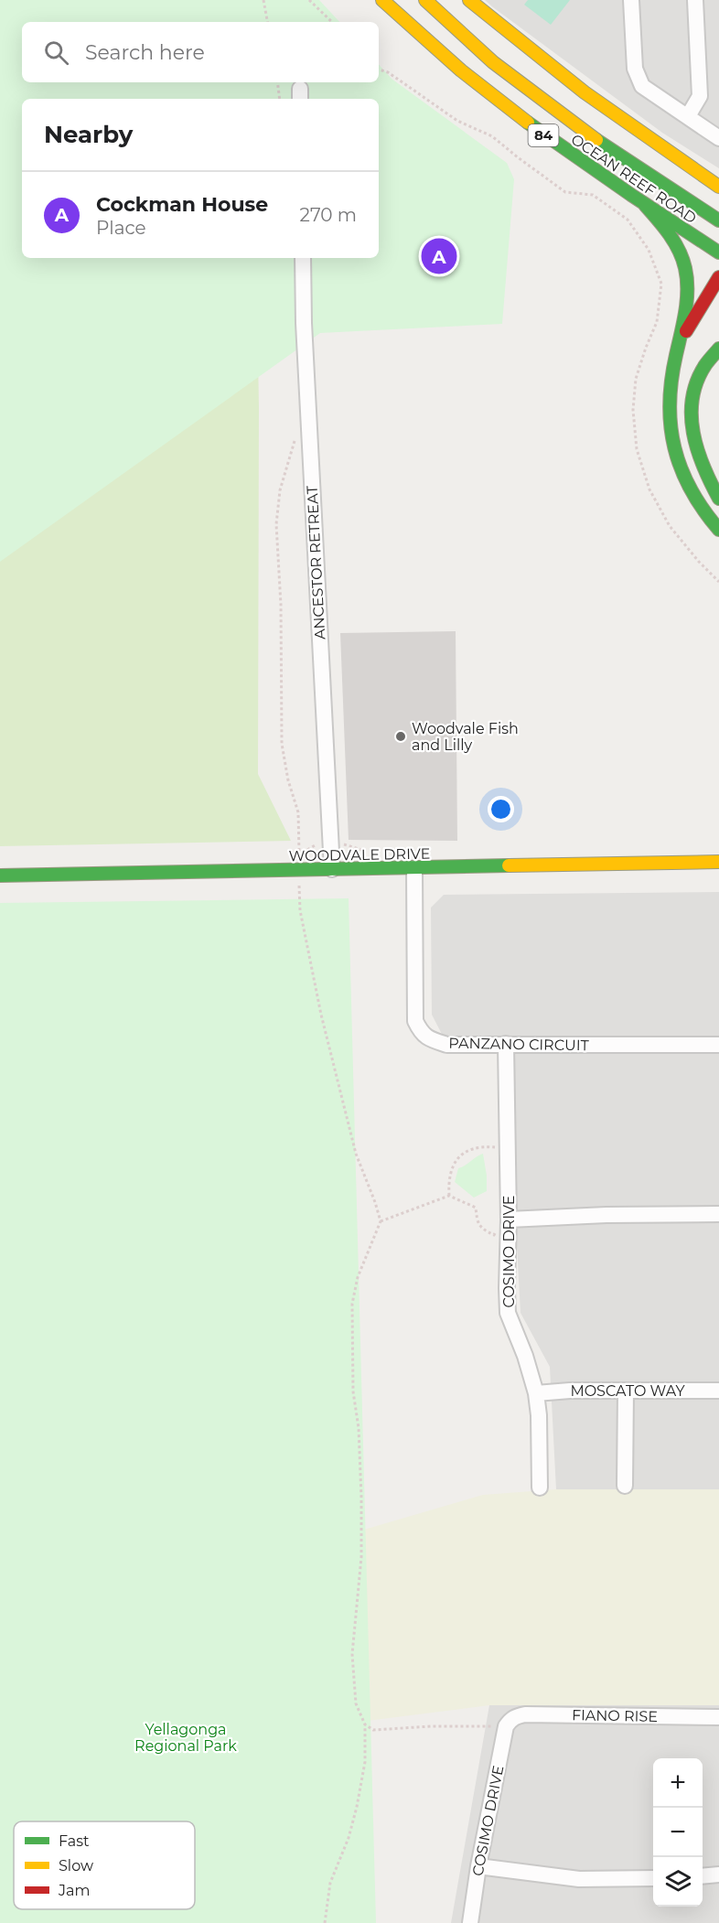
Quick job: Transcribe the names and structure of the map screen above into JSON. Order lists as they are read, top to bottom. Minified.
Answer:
{"streets":{"main road":["84","OCEAN REEF ROAD","WOODVALE DRIVE"],"street":["ANCESTOR RETREAT","PANZANO CIRCUIT","COSIMO DRIVE","MOSCATO WAY","FIANO RISE"]},"crossings":[["ANCESTOR RETREAT","WOODVALE DRIVE"],["WOODVALE DRIVE","PANZANO CIRCUIT"],["PANZANO CIRCUIT","COSIMO DRIVE"],["COSIMO DRIVE","MOSCATO WAY"],["COSIMO DRIVE","FIANO RISE"]],"parks":["Yellagonga Regional Park"],"places":["Woodvale Fish and Lilly"],"legend":["Fast","Slow","Jam"],"page":{"search":"Search here","heading":"Nearby","list":[{"mark":"A","name":"Cockman House","note":"Place","value":"270 m"}],"pins":"A","map_buttons":["+","−"]}}
